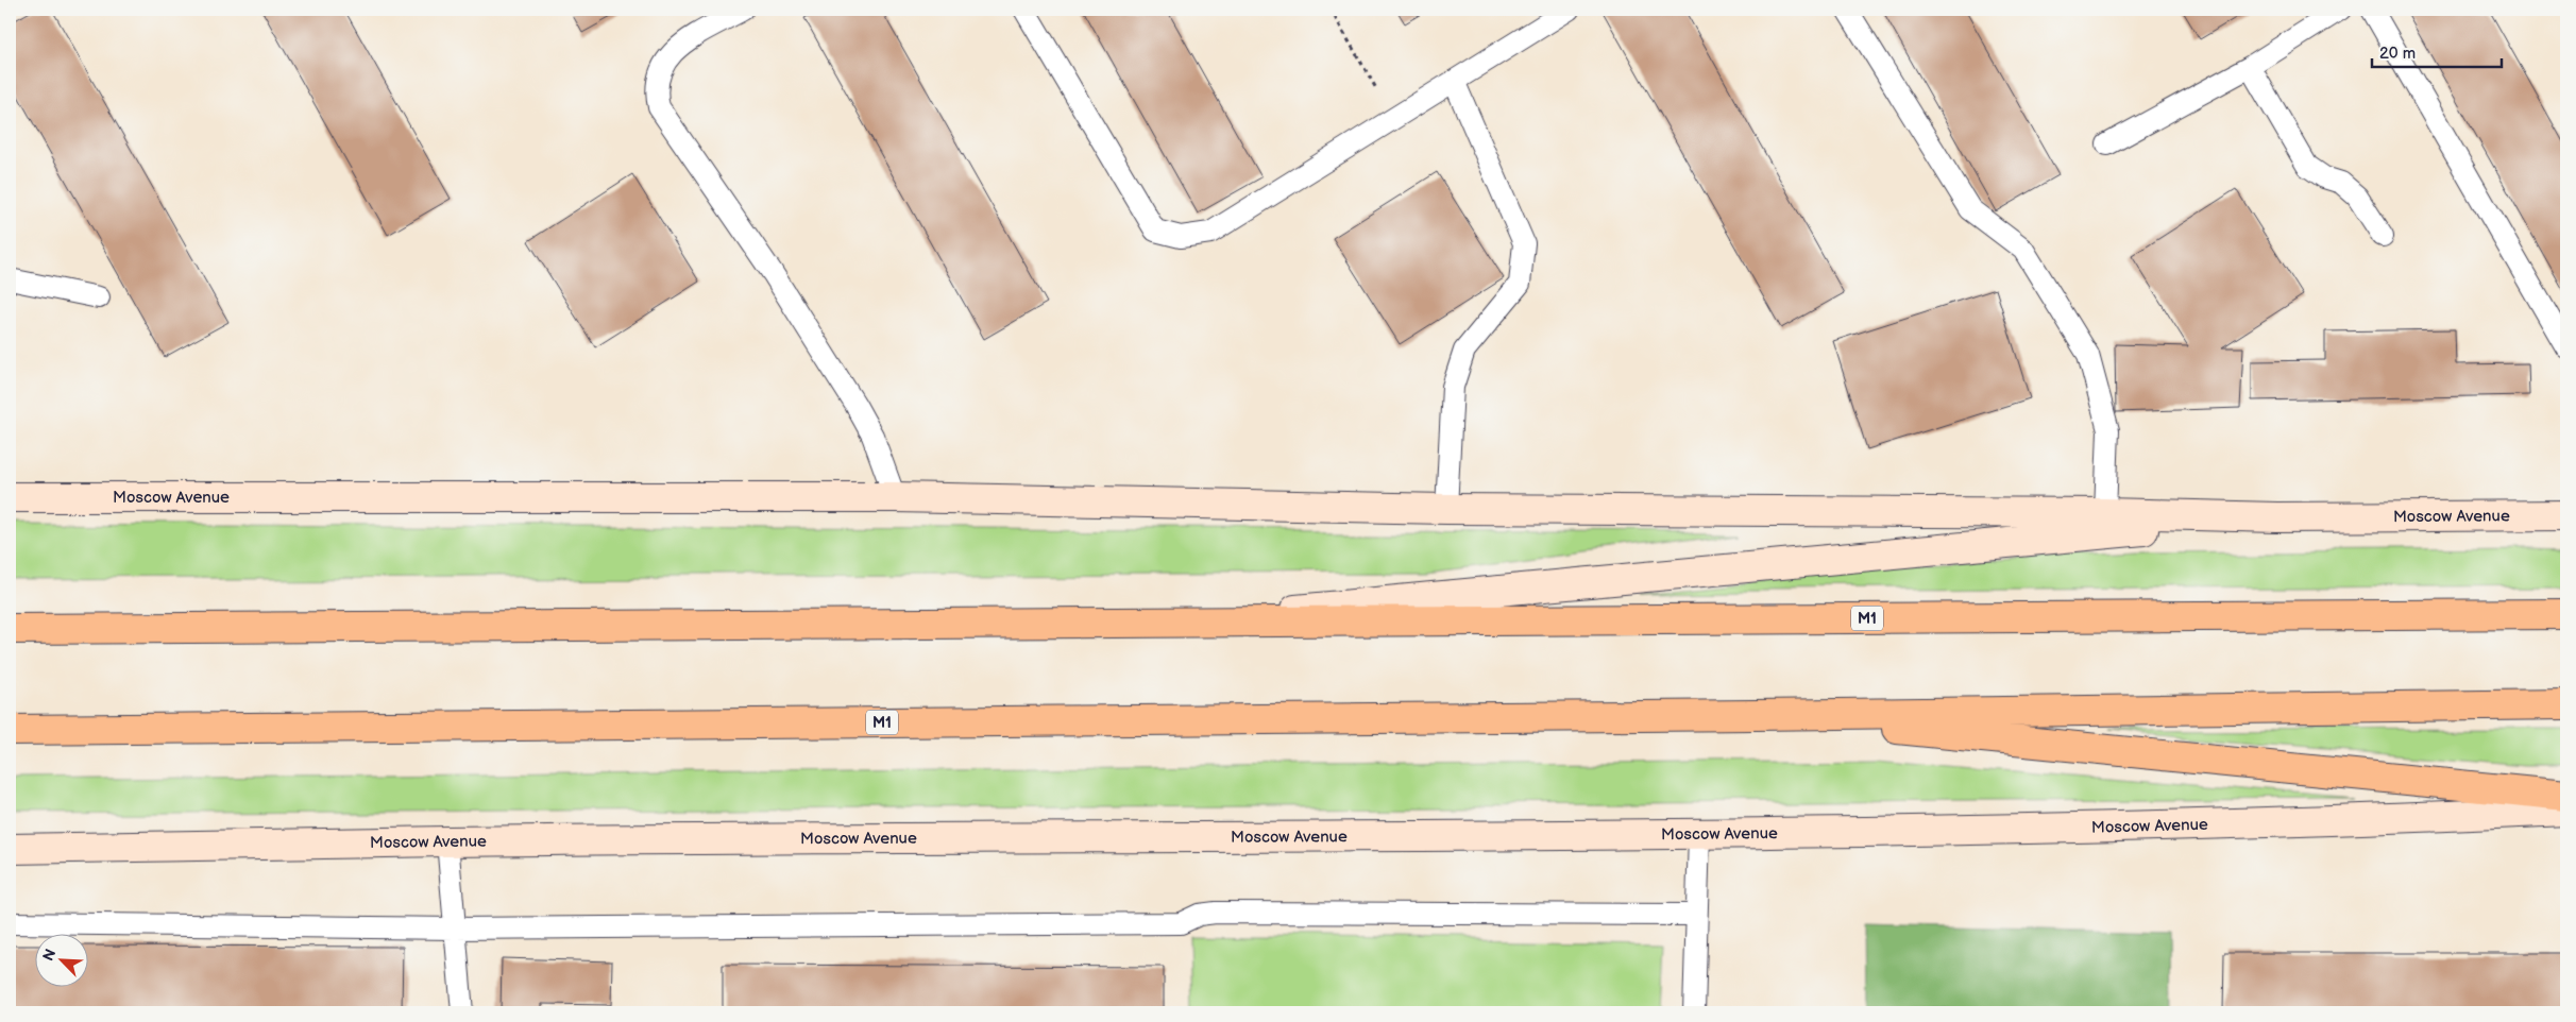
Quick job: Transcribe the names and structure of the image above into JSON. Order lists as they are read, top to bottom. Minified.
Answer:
{"streets":{"highway":["M1"],"main road":["Moscow Avenue"]},"scale_bar":"20 m","north":"top left"}
